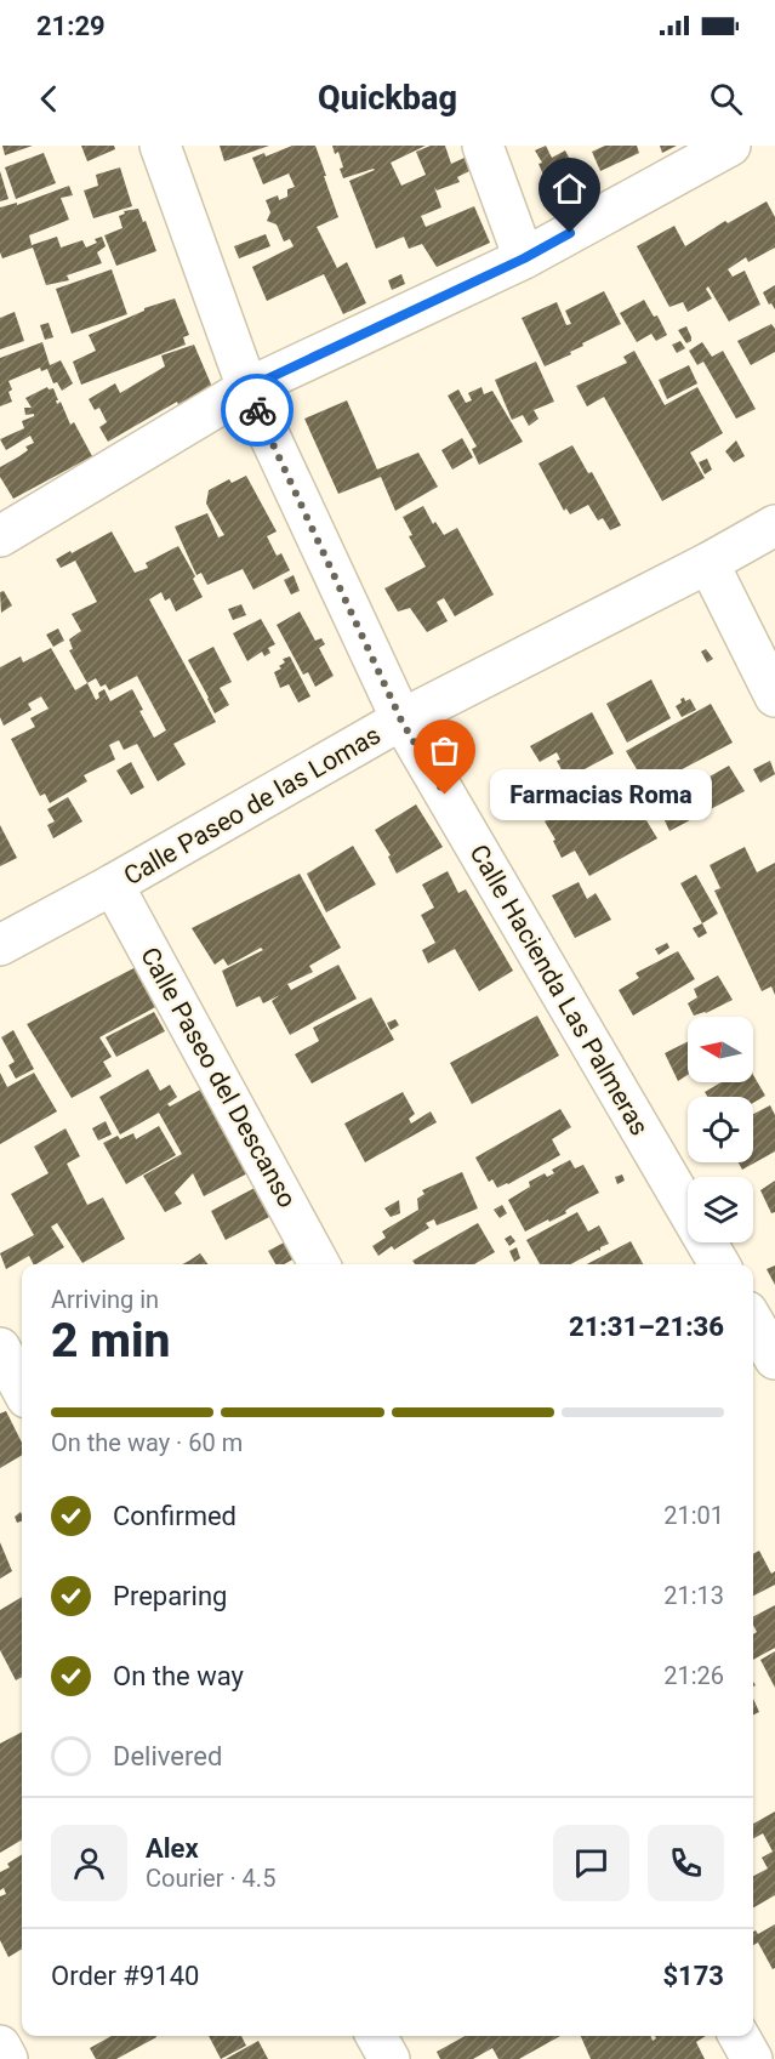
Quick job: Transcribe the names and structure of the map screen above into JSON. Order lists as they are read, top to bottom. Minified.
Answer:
{"streets":{"street":["Calle Paseo de las Lomas","Calle Hacienda Las Palmeras","Calle Paseo del Descanso"]},"crossings":[["Calle Paseo de las Lomas","Calle Hacienda Las Palmeras"],["Calle Paseo de las Lomas","Calle Paseo del Descanso"]],"places":["Farmacias Roma"],"north":"left","page":{"status":"21:29","header":"Quickbag","bubble":"Farmacias Roma","heading":["2 min","Arriving in","21:31–21:36"],"panel":["Alex","Courier · 4.5","Order #9140","$173"],"bar":"On the way · 60 m","list":[["Confirmed","21:01"],["Preparing","21:13"],["On the way","21:26"],"Delivered"]}}
